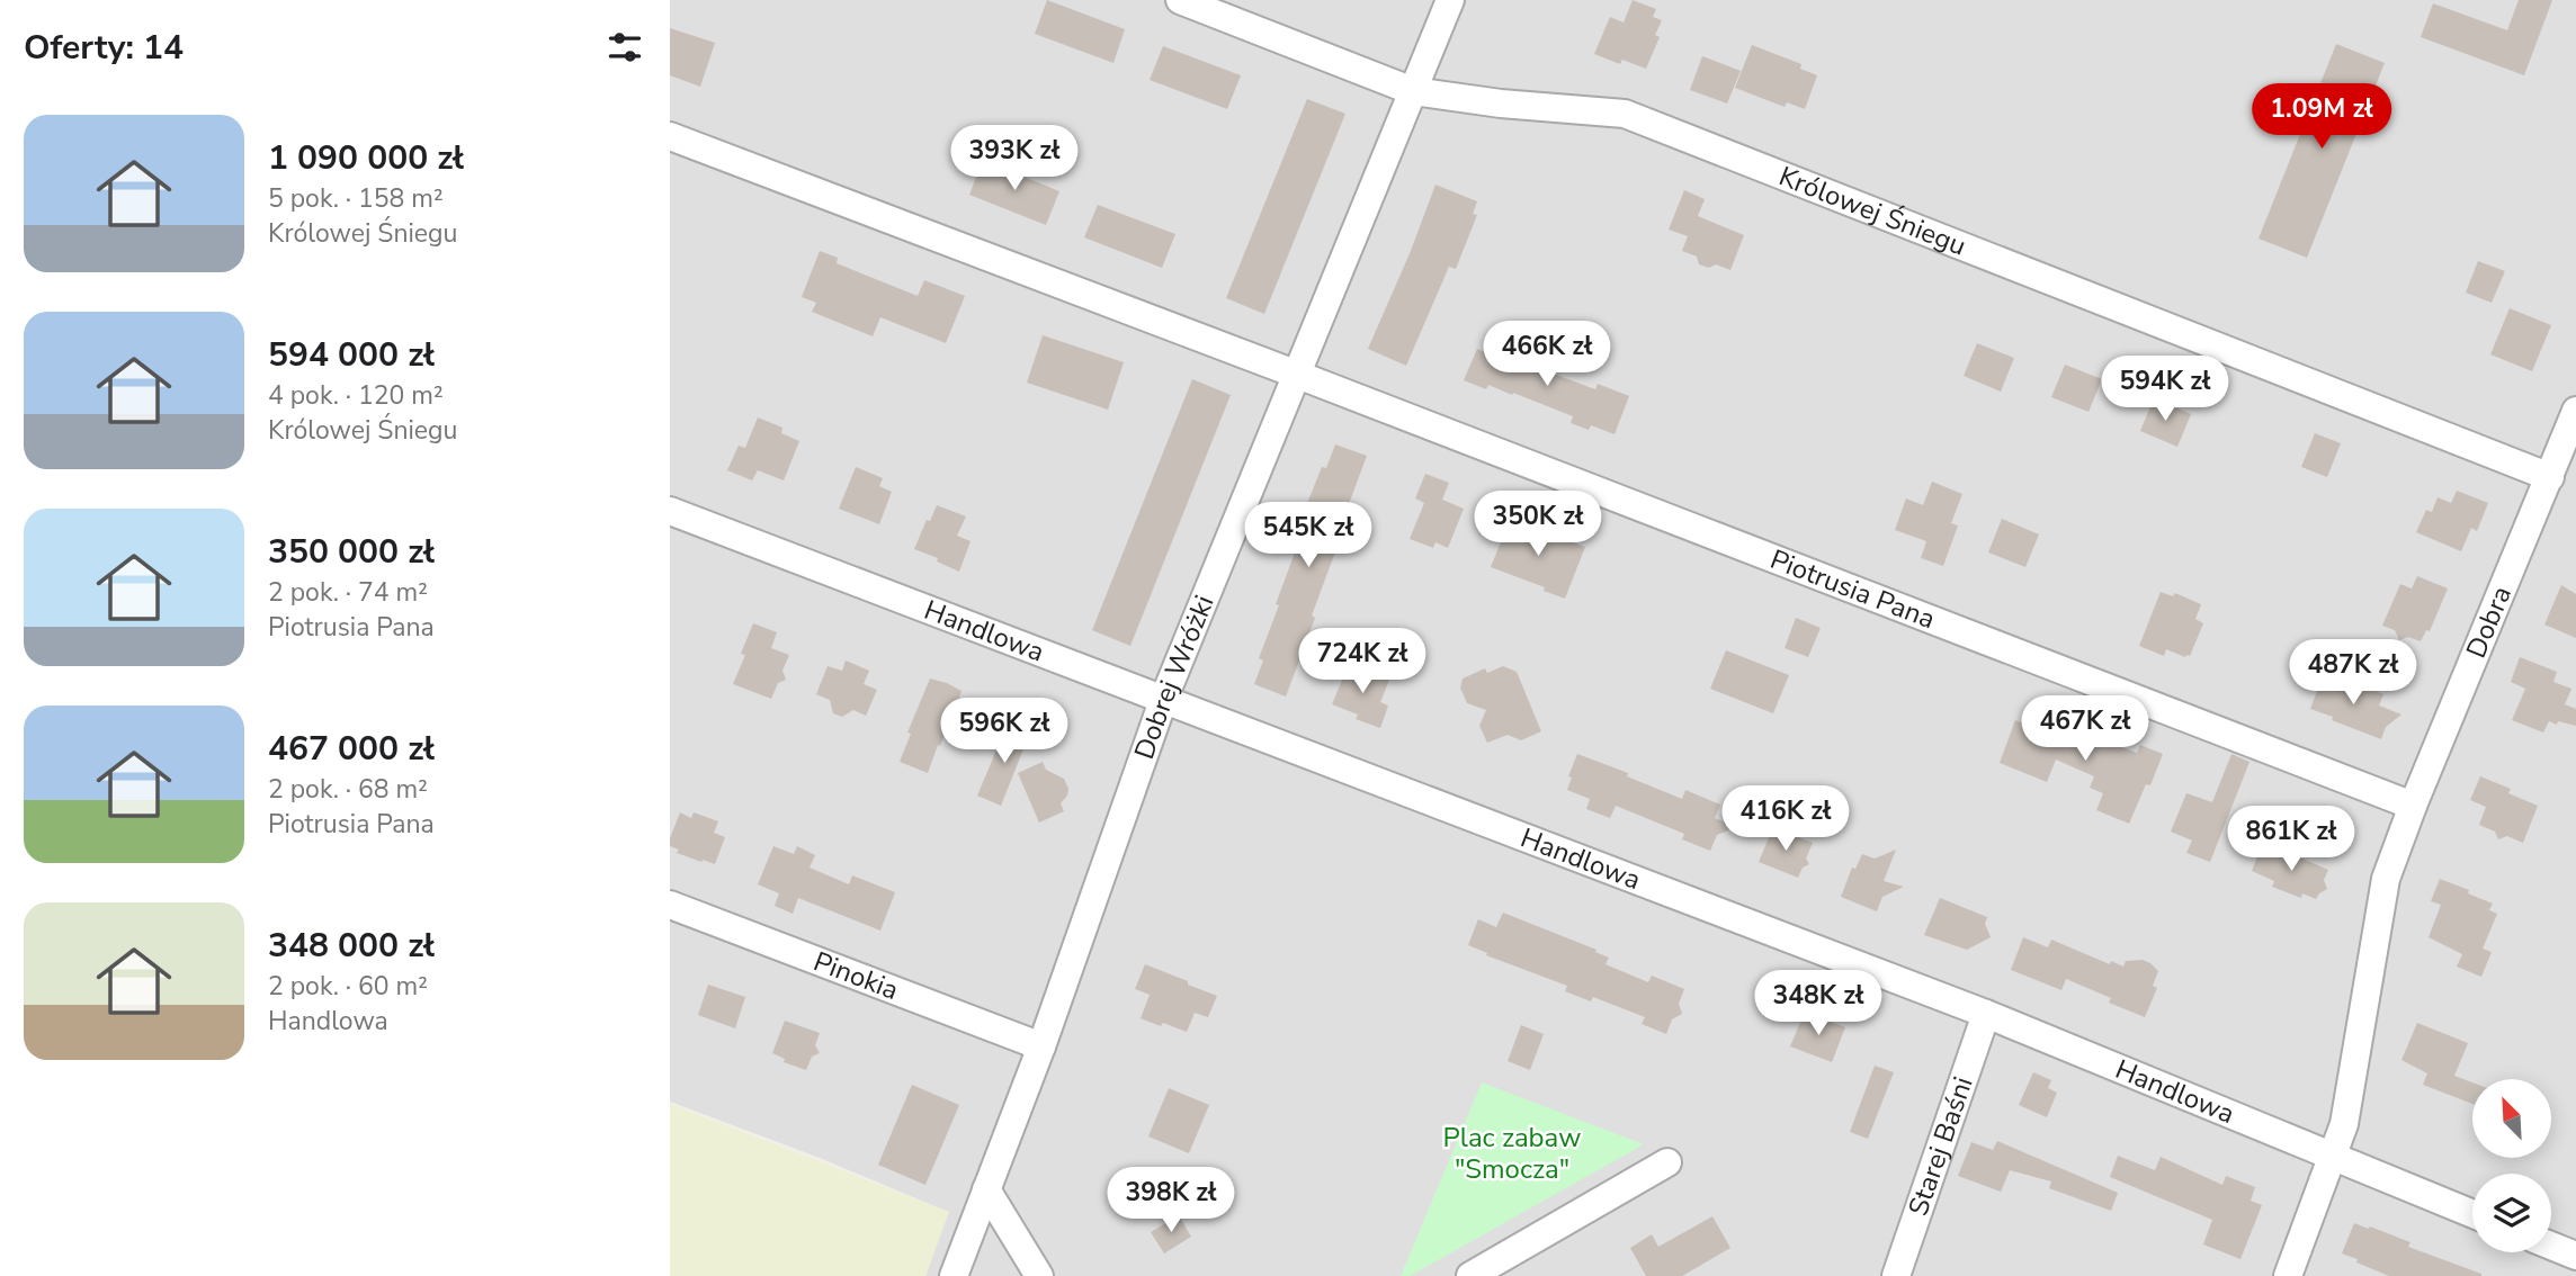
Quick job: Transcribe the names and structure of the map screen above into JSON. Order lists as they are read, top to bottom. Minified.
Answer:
{"streets":{"street":["Królowej Śniegu","Piotrusia Pana","Dobra","Handlowa","Dobrej Wróżki","Pinokia","Starej Baśni"]},"crossings":[["Królowej Śniegu","Dobra"],["Królowej Śniegu","Dobrej Wróżki"],["Piotrusia Pana","Dobra"],["Piotrusia Pana","Dobrej Wróżki"],["Dobra","Handlowa"],["Handlowa","Dobrej Wróżki"],["Handlowa","Starej Baśni"],["Dobrej Wróżki","Pinokia"]],"parks":["Plac zabaw \"Smocza\""],"north":"top left","page":{"heading":"Oferty: 14","price":["1.09M zł","393K zł","466K zł","594K zł","350K zł","545K zł","724K zł","487K zł","467K zł","596K zł","416K zł","861K zł","348K zł","398K zł"],"list":[{"name":"1 090 000 zł","note":"5 pok. · 158 m² · Królowej Śniegu"},{"name":"594 000 zł","note":"4 pok. · 120 m² · Królowej Śniegu"},{"name":"350 000 zł","note":"2 pok. · 74 m² · Piotrusia Pana"},{"name":"467 000 zł","note":"2 pok. · 68 m² · Piotrusia Pana"},{"name":"348 000 zł","note":"2 pok. · 60 m² · Handlowa"}]}}
